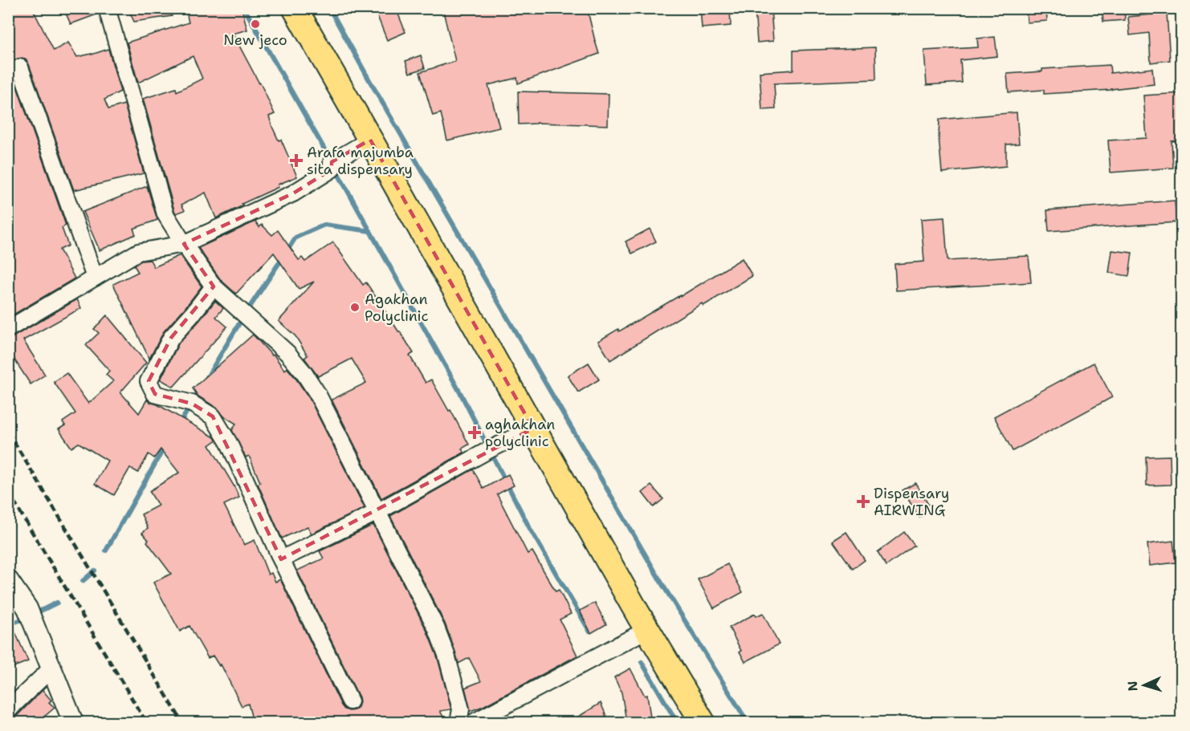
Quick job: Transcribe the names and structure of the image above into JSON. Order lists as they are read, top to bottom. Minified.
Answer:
{"places":{"other":["New jeco","Agakhan Polyclinic"],"health":["Arafa majumba sita dispensary","aghakhan polyclinic","Dispensary AIRWING"]},"north":"left"}
